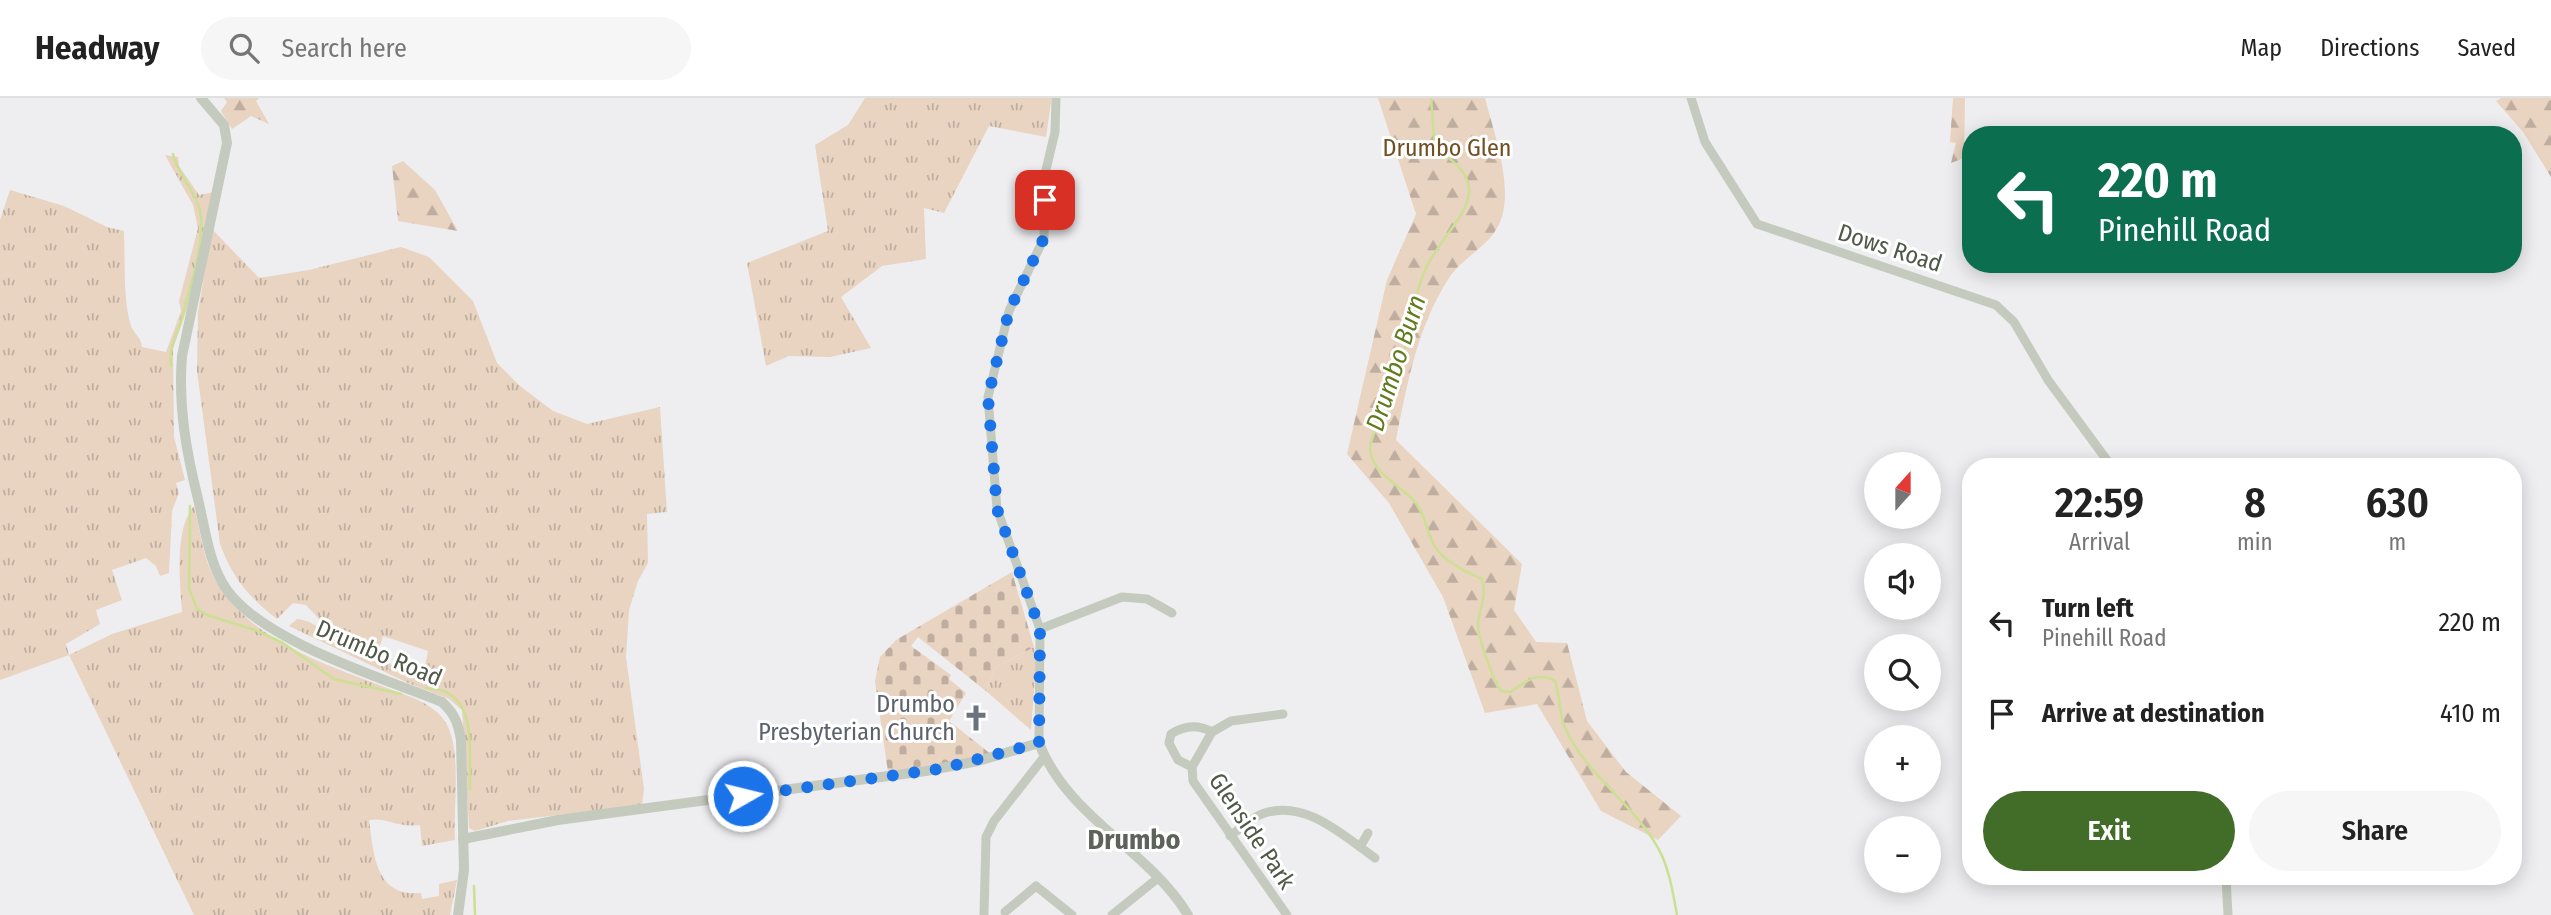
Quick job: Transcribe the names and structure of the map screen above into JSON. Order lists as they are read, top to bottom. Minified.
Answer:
{"streets":{"street":["Dows Road","Drumbo Road","Glenside Park"]},"districts":["Drumbo"],"water":["Drumbo Burn"],"parks":["Drumbo Glen"],"places":{"church":["Drumbo Presbyterian Church"]},"north":"top","page":{"header":"Headway","search":"Search here","nav":["Map","Directions","Saved"],"turn":["220 m","Pinehill Road"],"map_buttons":["+","−"],"eta":["22:59","Arrival","8","min","630","m"],"list":[{"name":"Turn left","note":"Pinehill Road","value":"220 m"},{"name":"Arrive at destination","value":"410 m"}],"buttons":["Exit","Share"]}}
